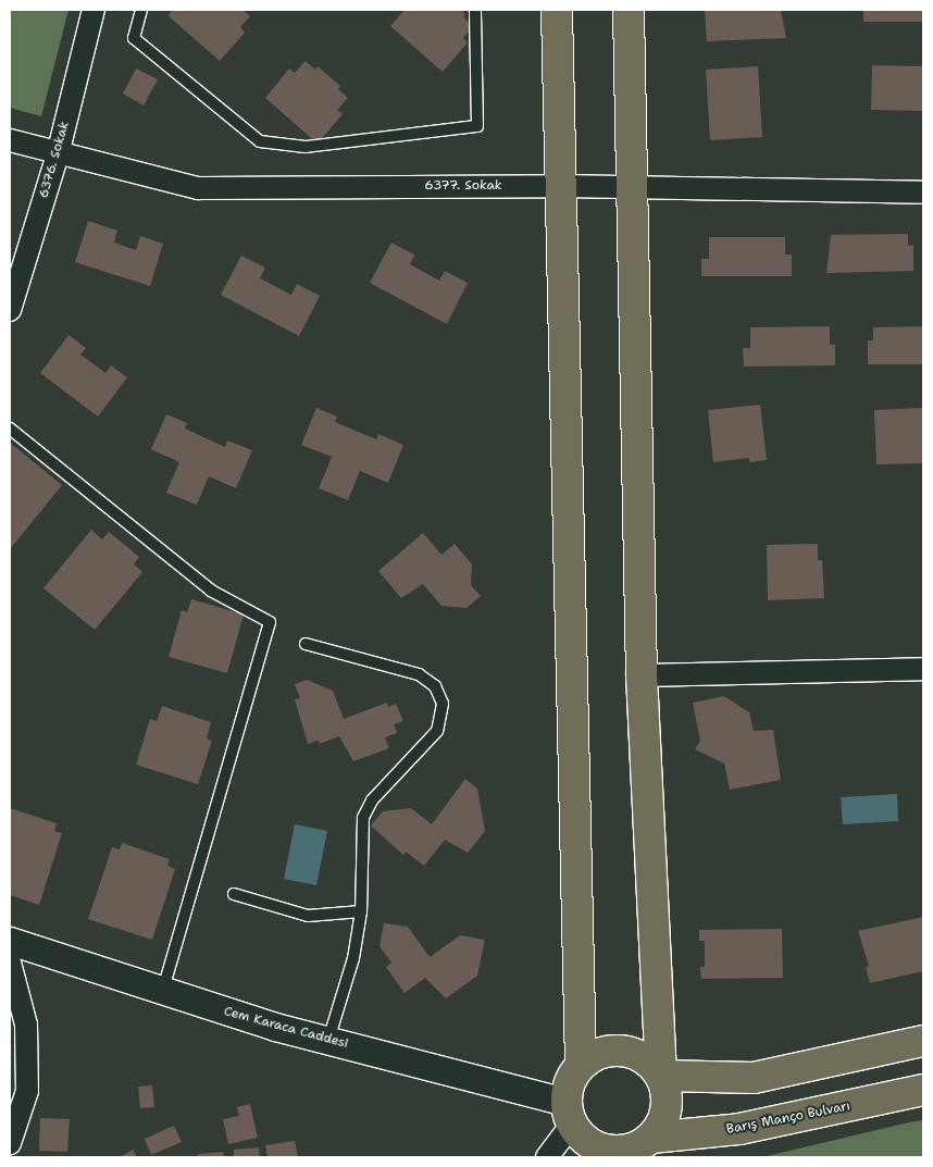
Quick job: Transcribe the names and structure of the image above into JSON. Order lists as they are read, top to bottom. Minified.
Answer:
{"streets":{"main road":["Barış Manço Bulvarı"],"street":["6376. Sokak","6377. Sokak","Cem Karaca Caddesi"]},"crossings":[["6376. Sokak","6377. Sokak"],["Cem Karaca Caddesi","Barış Manço Bulvarı"]]}
